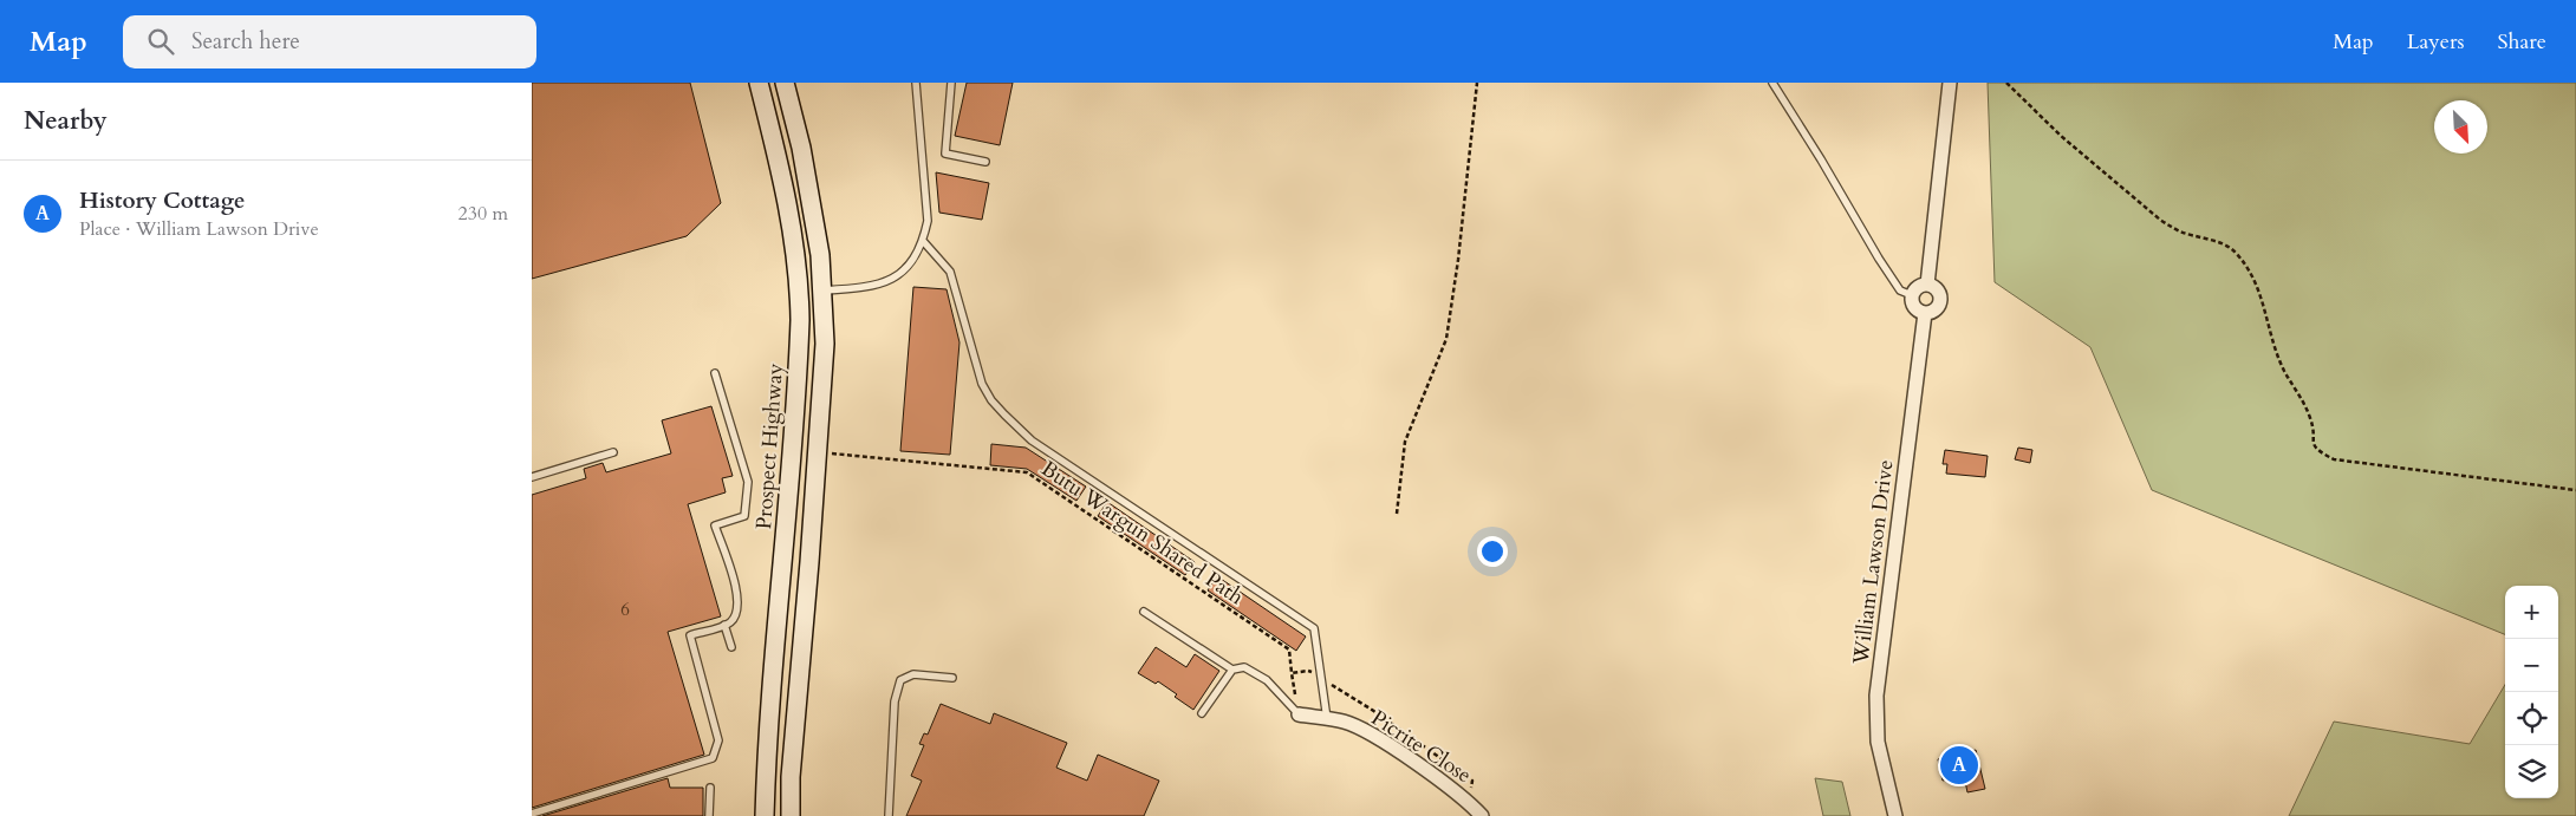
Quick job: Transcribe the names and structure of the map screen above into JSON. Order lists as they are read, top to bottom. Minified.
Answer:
{"streets":{"main road":["Prospect Highway"],"street":["William Lawson Drive","Picrite Close"],"path":["Butu Wargun Shared Path"]},"house_numbers":["6"],"north":"bottom right","page":{"header":"Map","search":"Search here","nav":["Map","Layers","Share"],"heading":"Nearby","list":[{"mark":"A","name":"History Cottage","note":"Place · William Lawson Drive","value":"230 m"}],"map_buttons":["+","−"],"pins":"A"}}
